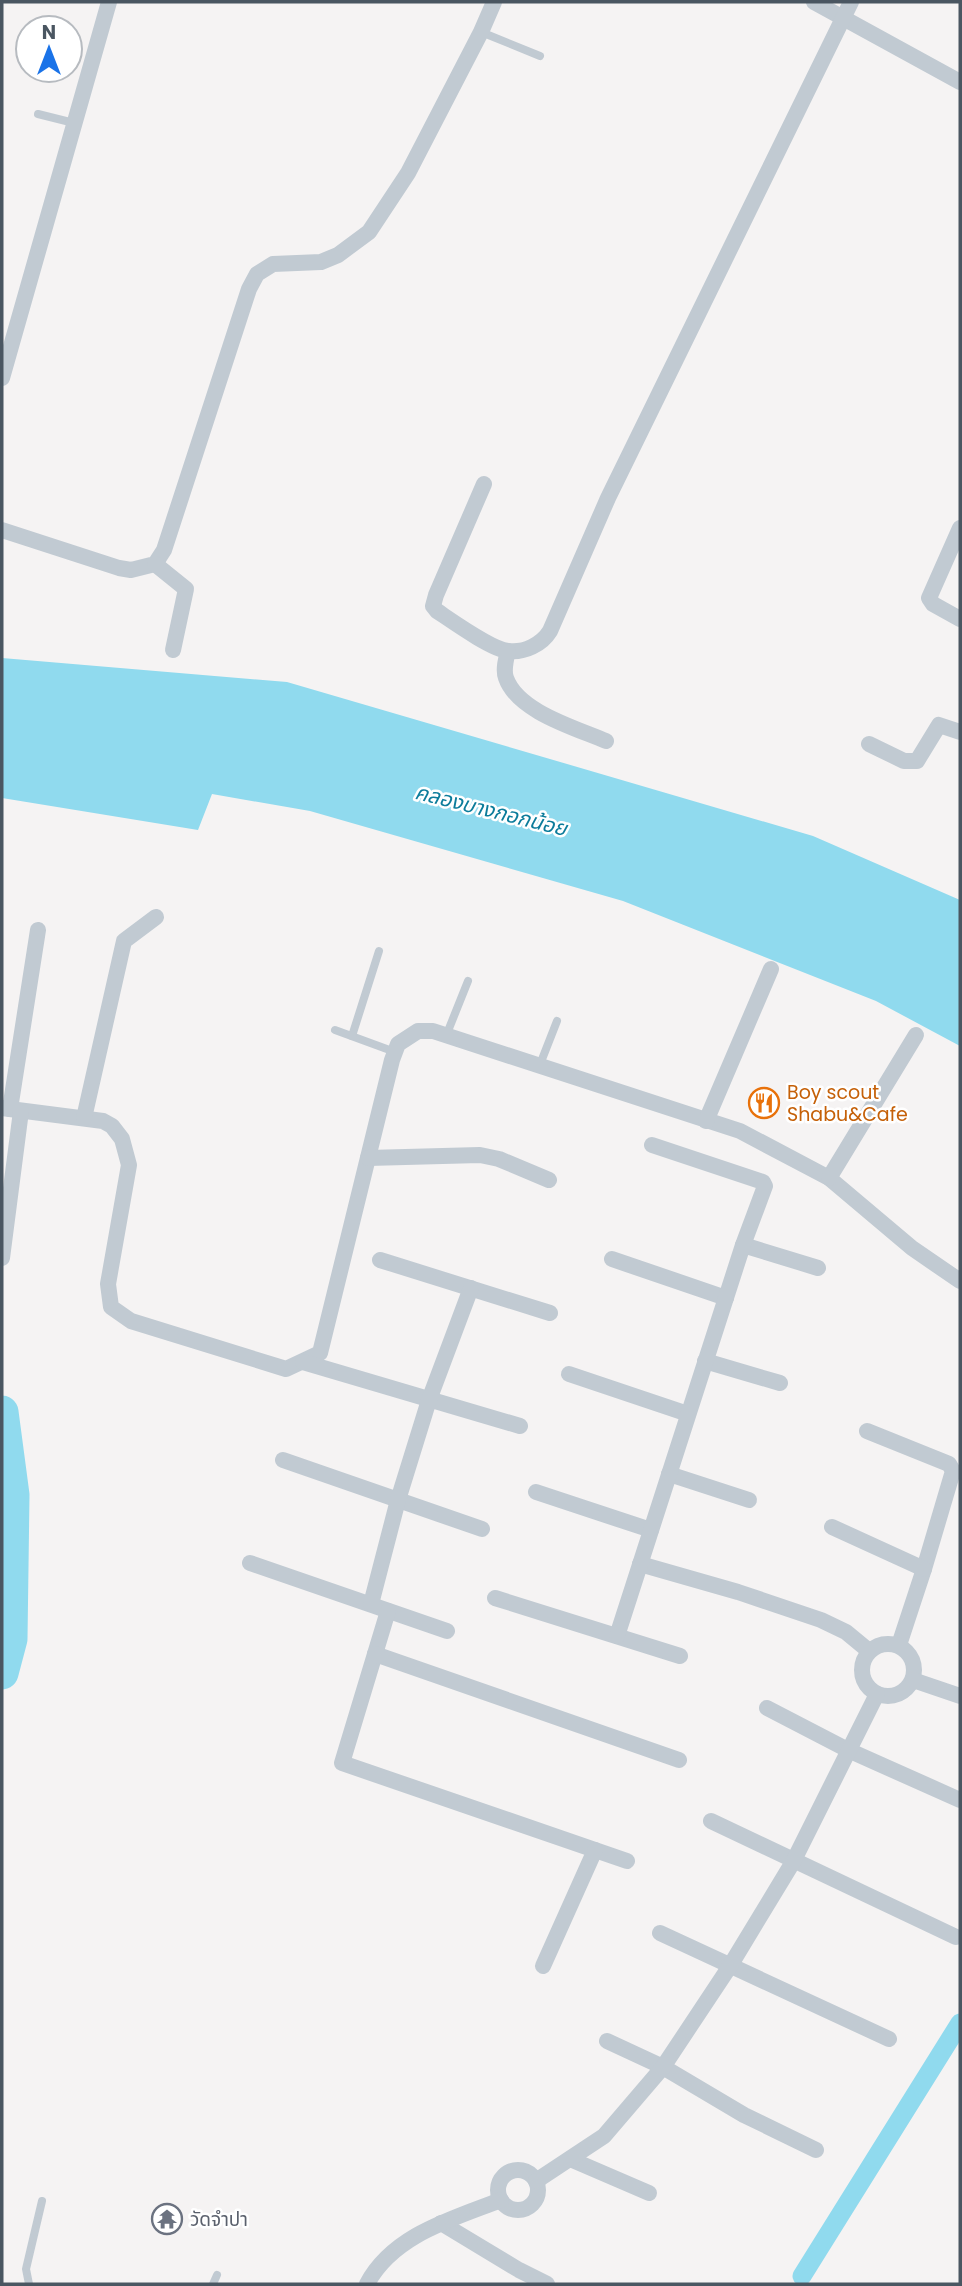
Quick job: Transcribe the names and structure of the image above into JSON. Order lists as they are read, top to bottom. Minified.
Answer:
{"water":["คลองบางกอกน้อย"],"places":{"restaurant":["Boy scout Shabu&Cafe"],"temple":["วัดจําปา"]},"north":"top"}
